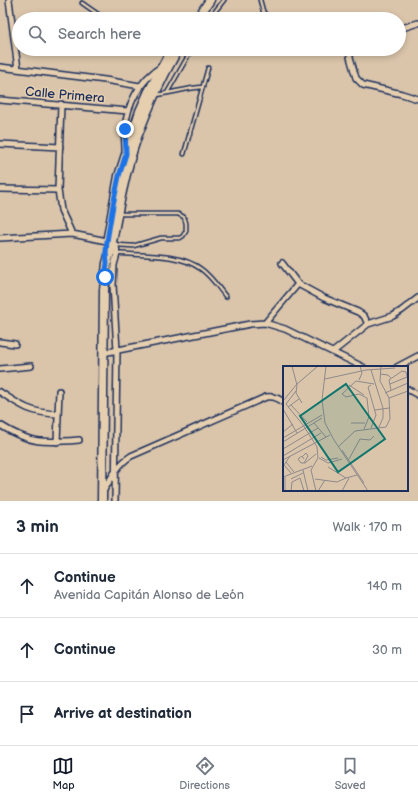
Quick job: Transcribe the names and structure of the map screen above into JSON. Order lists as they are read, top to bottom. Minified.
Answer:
{"streets":{"street":["Calle Primera"]},"page":{"search":"Search here","heading":["3 min","Walk · 170 m"],"list":[["Continue","Avenida Capitán Alonso de León","140 m"],["Continue","30 m"],"Arrive at destination"],"nav":["Map","Directions","Saved"]}}
